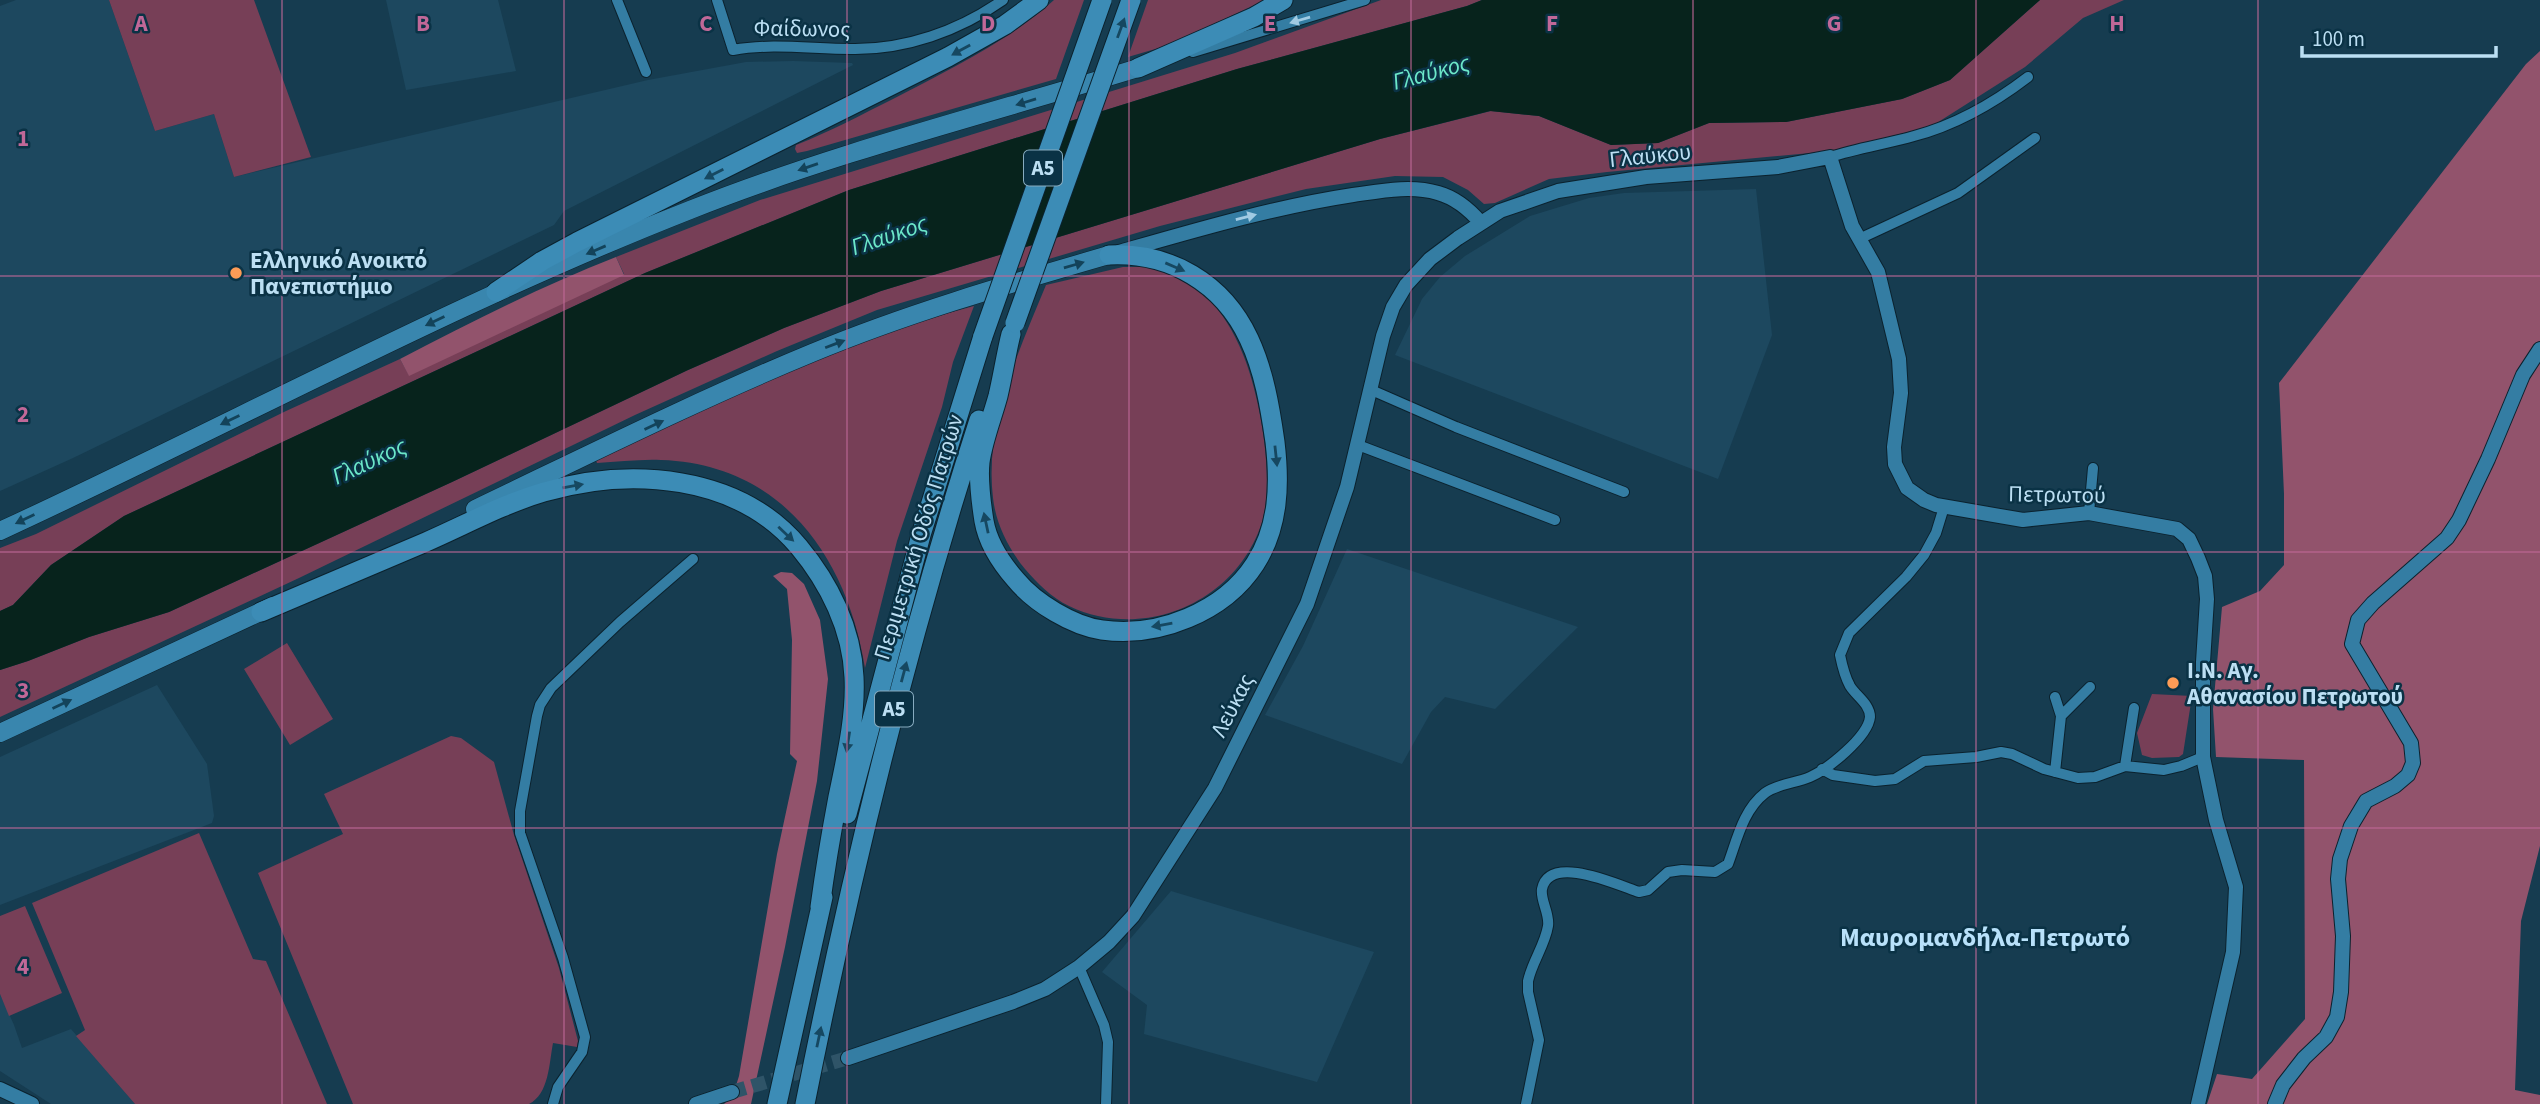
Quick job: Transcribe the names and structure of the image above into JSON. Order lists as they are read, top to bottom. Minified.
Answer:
{"streets":{"highway":["Α5","Περιμετρική Οδός Πατρών"],"street":["Φαίδωνος","Γλαύκου","Πετρωτού","Λεύκας"]},"crossings":[["Γλαύκου","Πετρωτού"],["Γλαύκου","Λεύκας"]],"districts":["Μαυρομανδήλα-Πετρωτό"],"water":["Γλαύκος"],"places":["Ελληνικό Ανοικτό Πανεπιστήμιο","Ι.Ν. Αγ. Αθανασίου Πετρωτού"],"scale_bar":"100 m","grid":{"columns":["A","B","C","D","E","F","G","H"],"rows":["1","2","3","4"]}}
